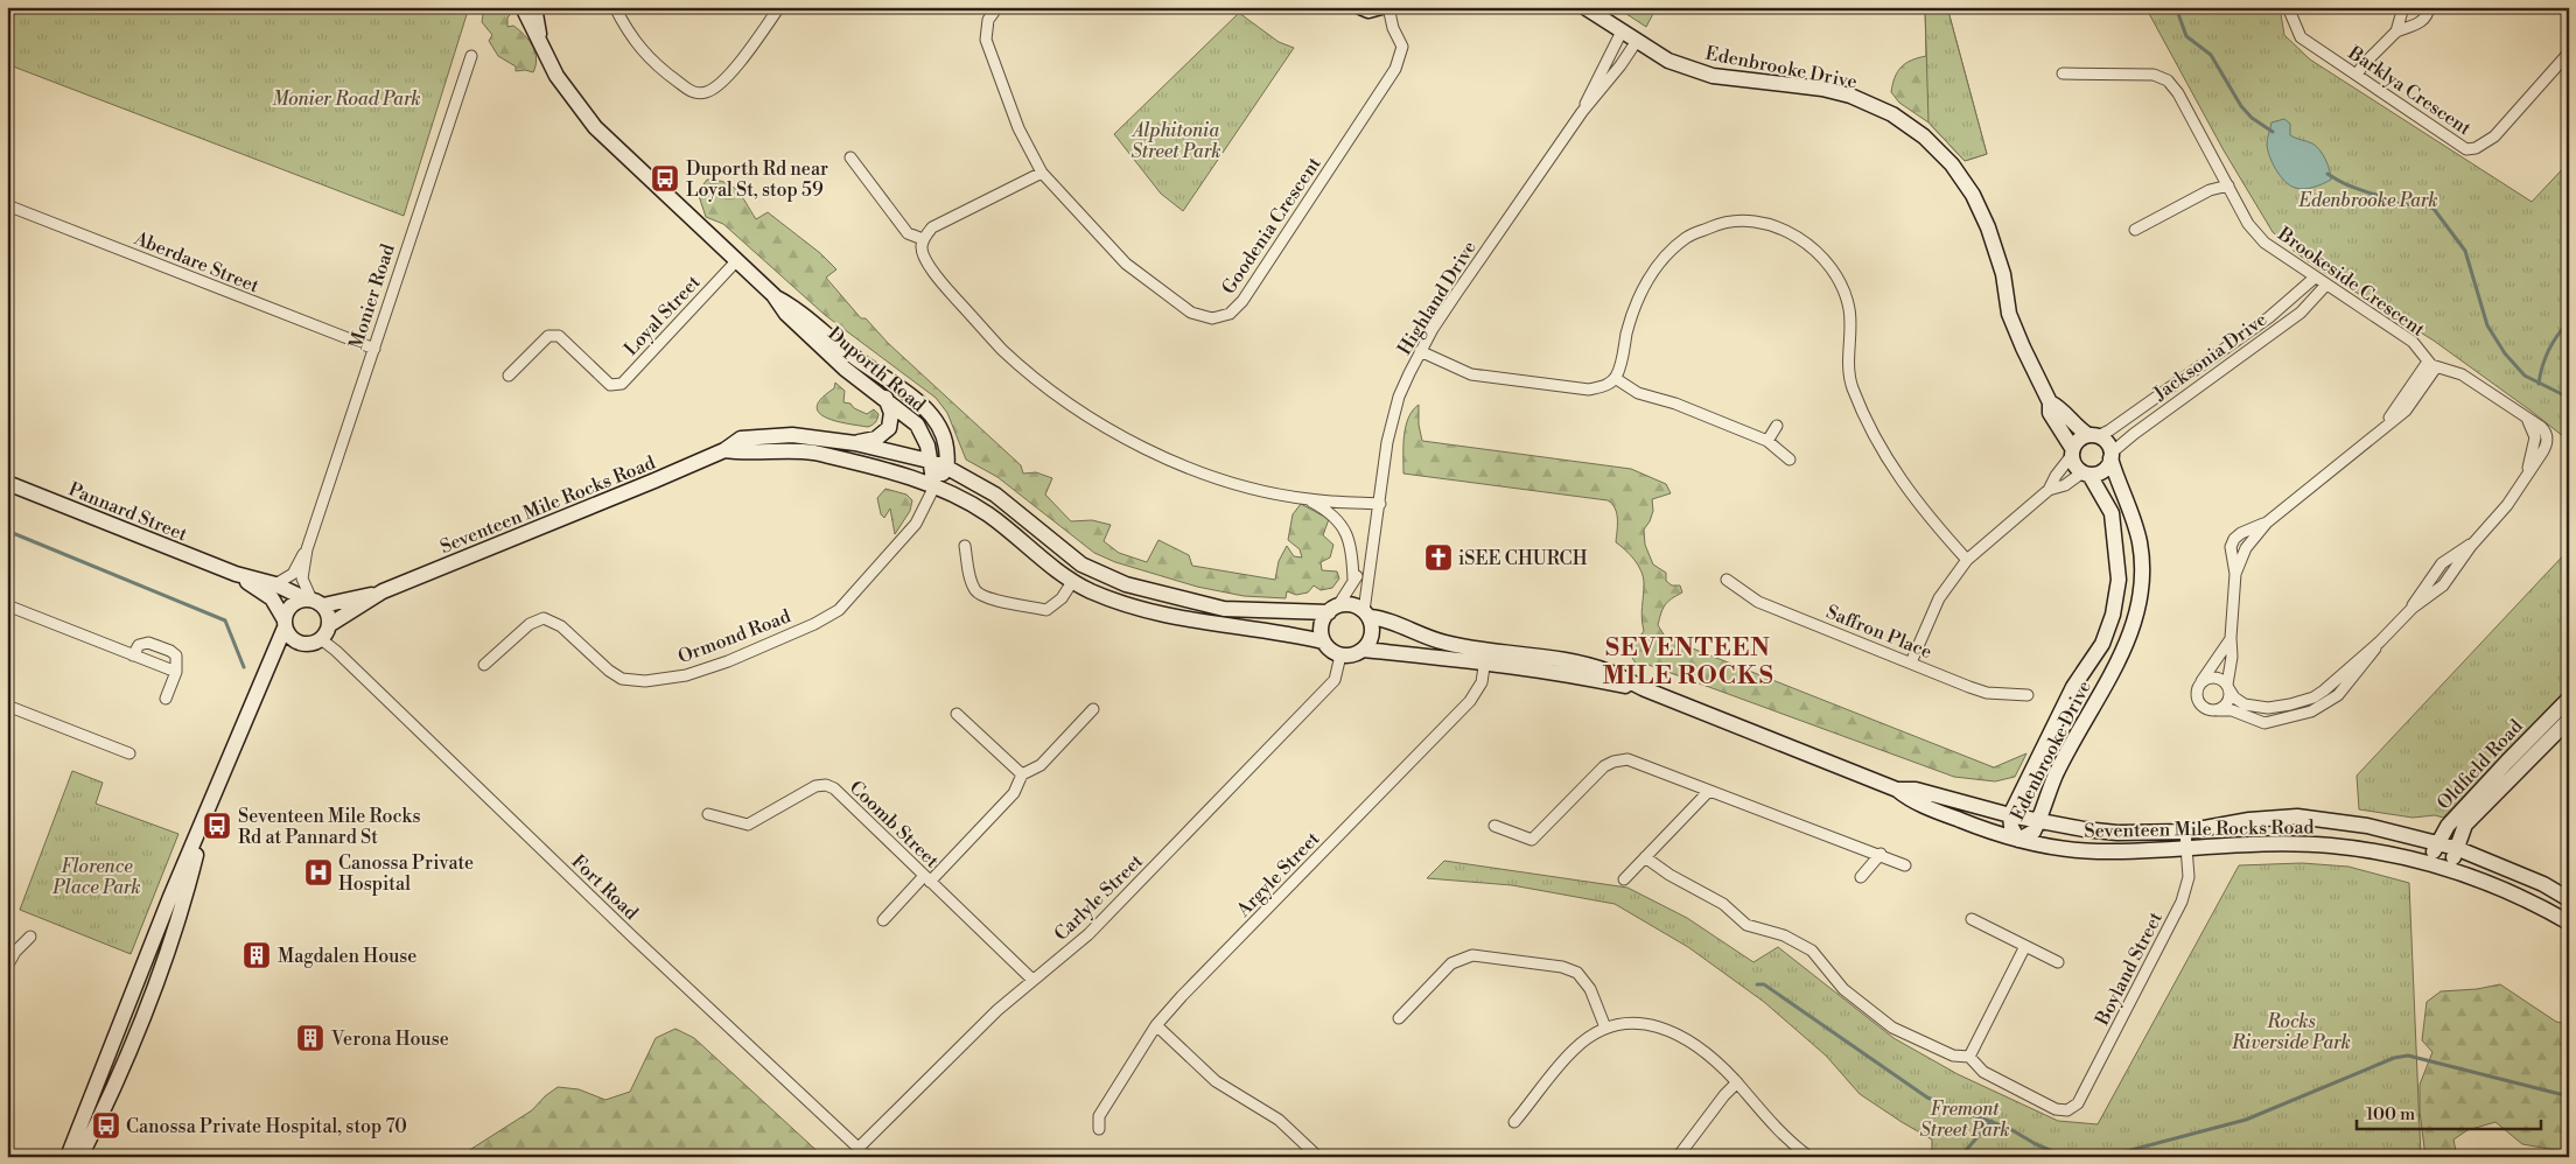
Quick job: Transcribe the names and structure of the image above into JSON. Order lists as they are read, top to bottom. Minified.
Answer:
{"streets":{"main road":["Edenbrooke Drive","Duporth Road","Seventeen Mile Rocks Road","Pannard Street","Oldfield Road"],"street":["Barklya Crescent","Goodenia Crescent","Aberdare Street","Brookeside Crescent","Monier Road","Highland Drive","Loyal Street","Jacksonia Drive","Saffron Place","Ormond Road","Coomb Street","Argyle Street","Fort Road","Carlyle Street","Boyland Street"]},"crossings":[["Edenbrooke Drive","Highland Drive"],["Edenbrooke Drive","Jacksonia Drive"],["Edenbrooke Drive","Seventeen Mile Rocks Road"],["Aberdare Street","Monier Road"],["Brookeside Crescent","Jacksonia Drive"],["Monier Road","Seventeen Mile Rocks Road"],["Monier Road","Pannard Street"],["Monier Road","Fort Road"],["Highland Drive","Seventeen Mile Rocks Road"],["Highland Drive","Carlyle Street"],["Loyal Street","Duporth Road"],["Duporth Road","Seventeen Mile Rocks Road"],["Duporth Road","Ormond Road"],["Seventeen Mile Rocks Road","Pannard Street"],["Seventeen Mile Rocks Road","Ormond Road"],["Seventeen Mile Rocks Road","Oldfield Road"],["Seventeen Mile Rocks Road","Argyle Street"],["Seventeen Mile Rocks Road","Fort Road"],["Seventeen Mile Rocks Road","Carlyle Street"],["Seventeen Mile Rocks Road","Boyland Street"],["Pannard Street","Fort Road"],["Coomb Street","Carlyle Street"],["Fort Road","Carlyle Street"]],"districts":["SEVENTEEN MILE ROCKS"],"parks":["Monier Road Park","Alphitonia Street Park","Edenbrooke Park","Florence Place Park","Rocks Riverside Park","Fremont Street Park"],"places":{"bus stop":["Duporth Rd near Loyal St, stop 59","Seventeen Mile Rocks Rd at Pannard St","Canossa Private Hospital, stop 70"],"church":["iSEE CHURCH"],"hospital":["Canossa Private Hospital"],"building":["Magdalen House","Verona House"]},"scale_bar":"100 m"}
